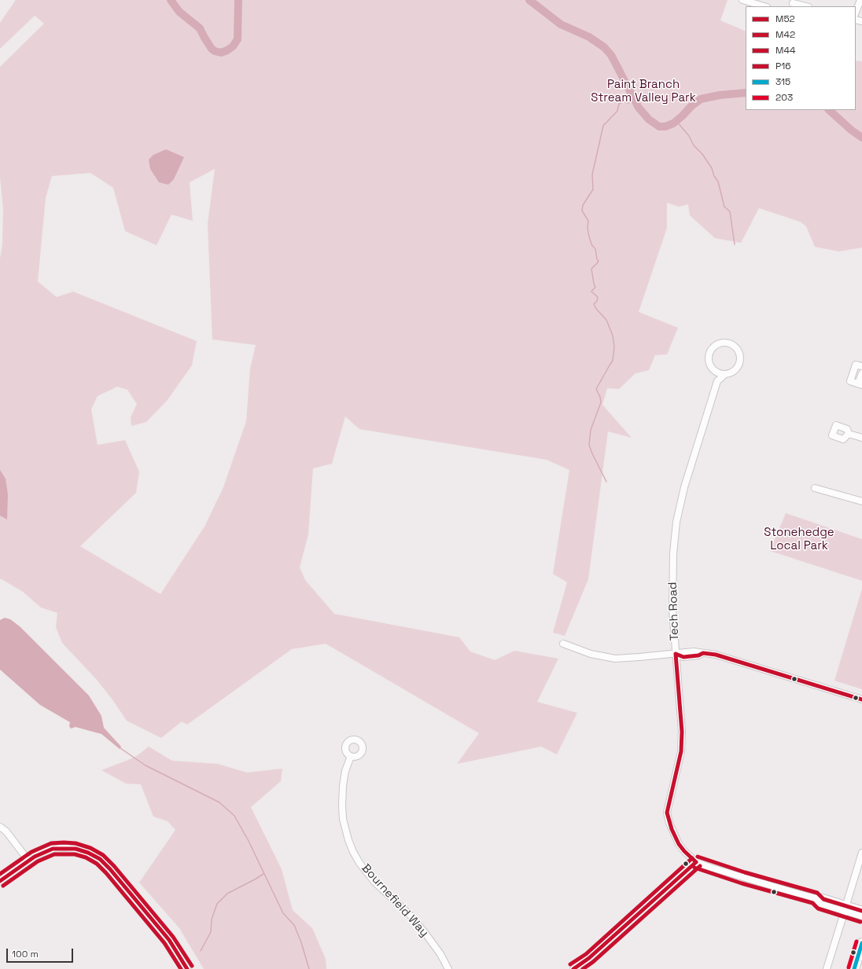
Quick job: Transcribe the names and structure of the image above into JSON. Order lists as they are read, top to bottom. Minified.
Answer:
{"streets":{"street":["Tech Road","Bournefield Way"]},"parks":["Paint Branch Stream Valley Park","Stonehedge Local Park"],"lines":["transit line M52","transit line M44","transit line P16","transit line M42","transit line 203","transit line 315"],"legend":["M52","M42","M44","P16","315","203"],"scale_bar":"100 m"}
